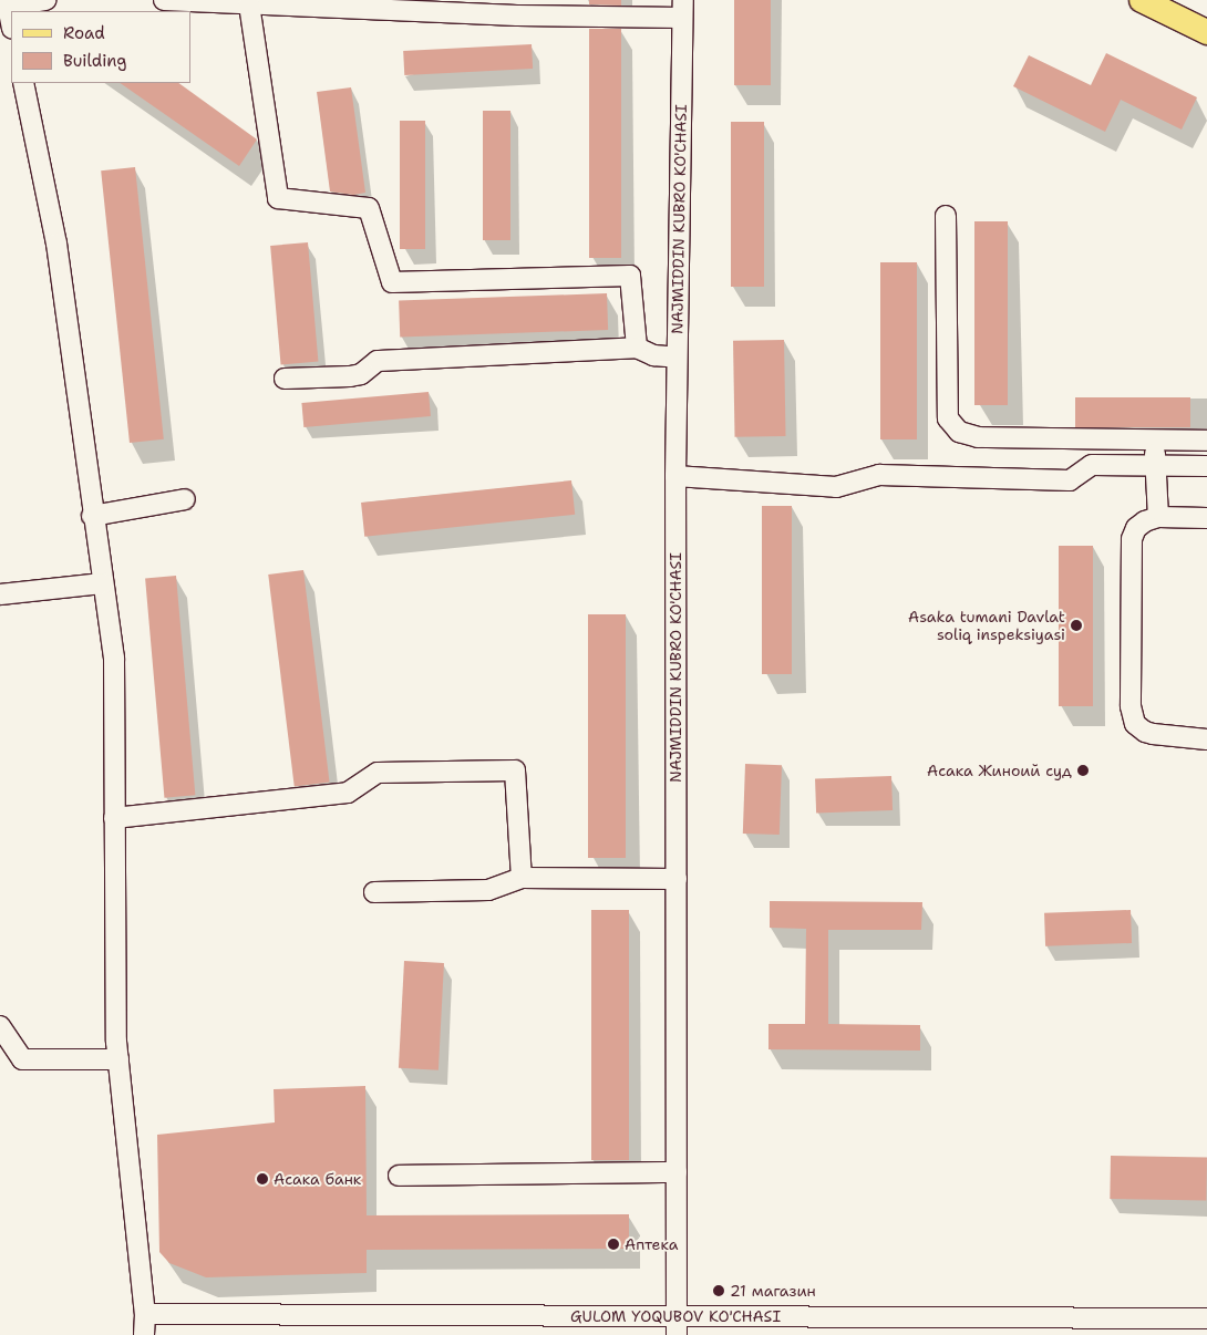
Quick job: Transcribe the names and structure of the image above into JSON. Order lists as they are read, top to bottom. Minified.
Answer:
{"streets":{"street":["NAJMIDDIN KUBRO KO'CHASI","GULOM YOQUBOV KO'CHASI"]},"crossings":[["NAJMIDDIN KUBRO KO'CHASI","GULOM YOQUBOV KO'CHASI"]],"places":["Asaka tumani Davlat soliq inspeksiyasi","Асака Жиноий суд","Асака банк","Аптека","21 магазин"],"legend":["Road","Building"]}
